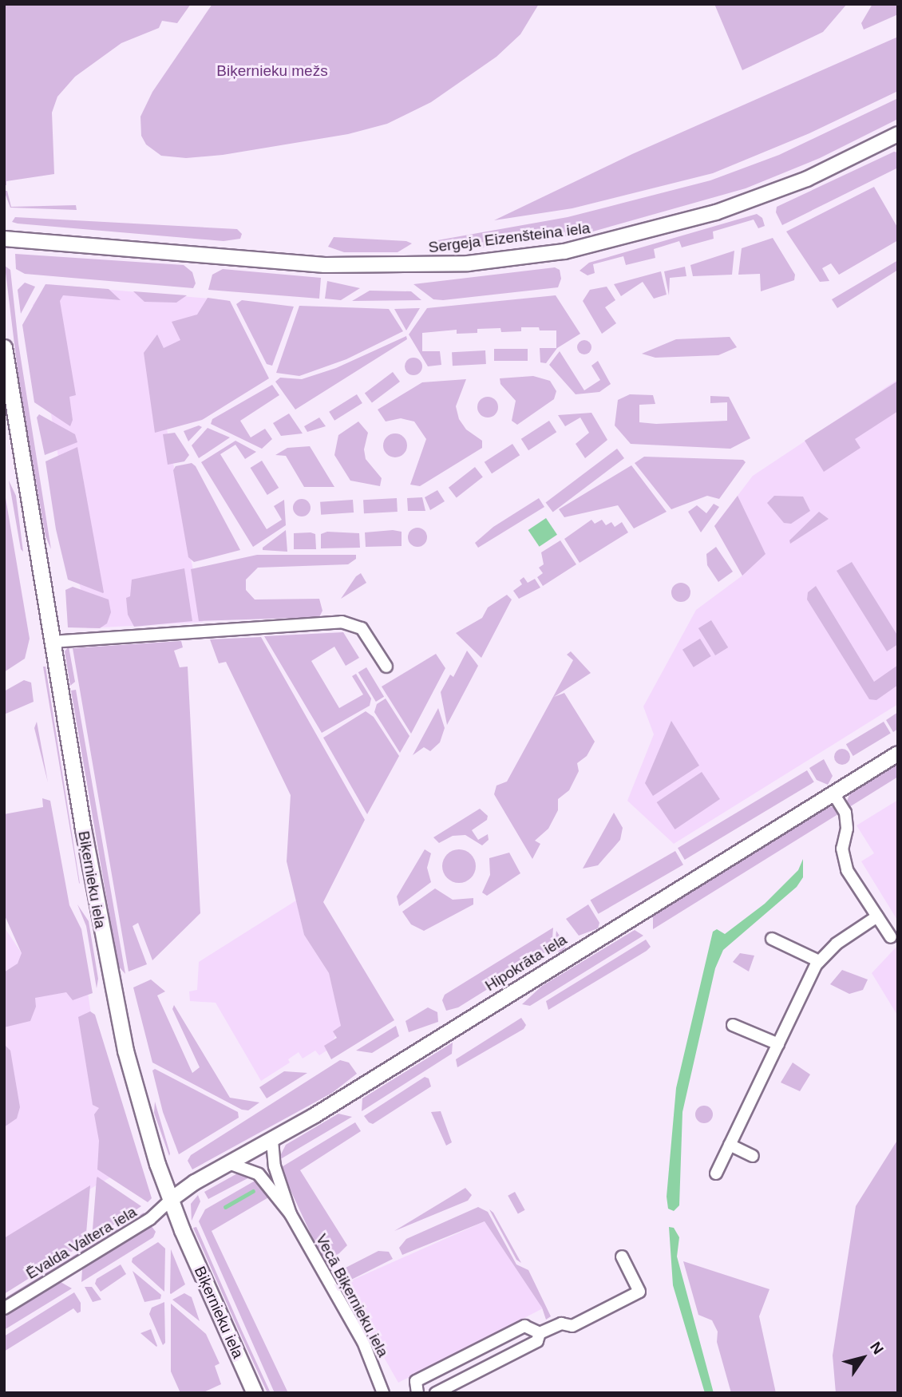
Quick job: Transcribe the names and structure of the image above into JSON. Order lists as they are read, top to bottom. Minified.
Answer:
{"streets":{"main road":["Biķernieku iela"],"street":["Sergeja Eizenšteina iela","Hipokrāta iela","Ēvalda Valtera iela","Vecā Biķernieku iela"]},"crossings":[["Biķernieku iela","Hipokrāta iela"],["Biķernieku iela","Ēvalda Valtera iela"],["Hipokrāta iela","Ēvalda Valtera iela"],["Hipokrāta iela","Vecā Biķernieku iela"]],"parks":["Biķernieku mežs"],"north":"top right"}
